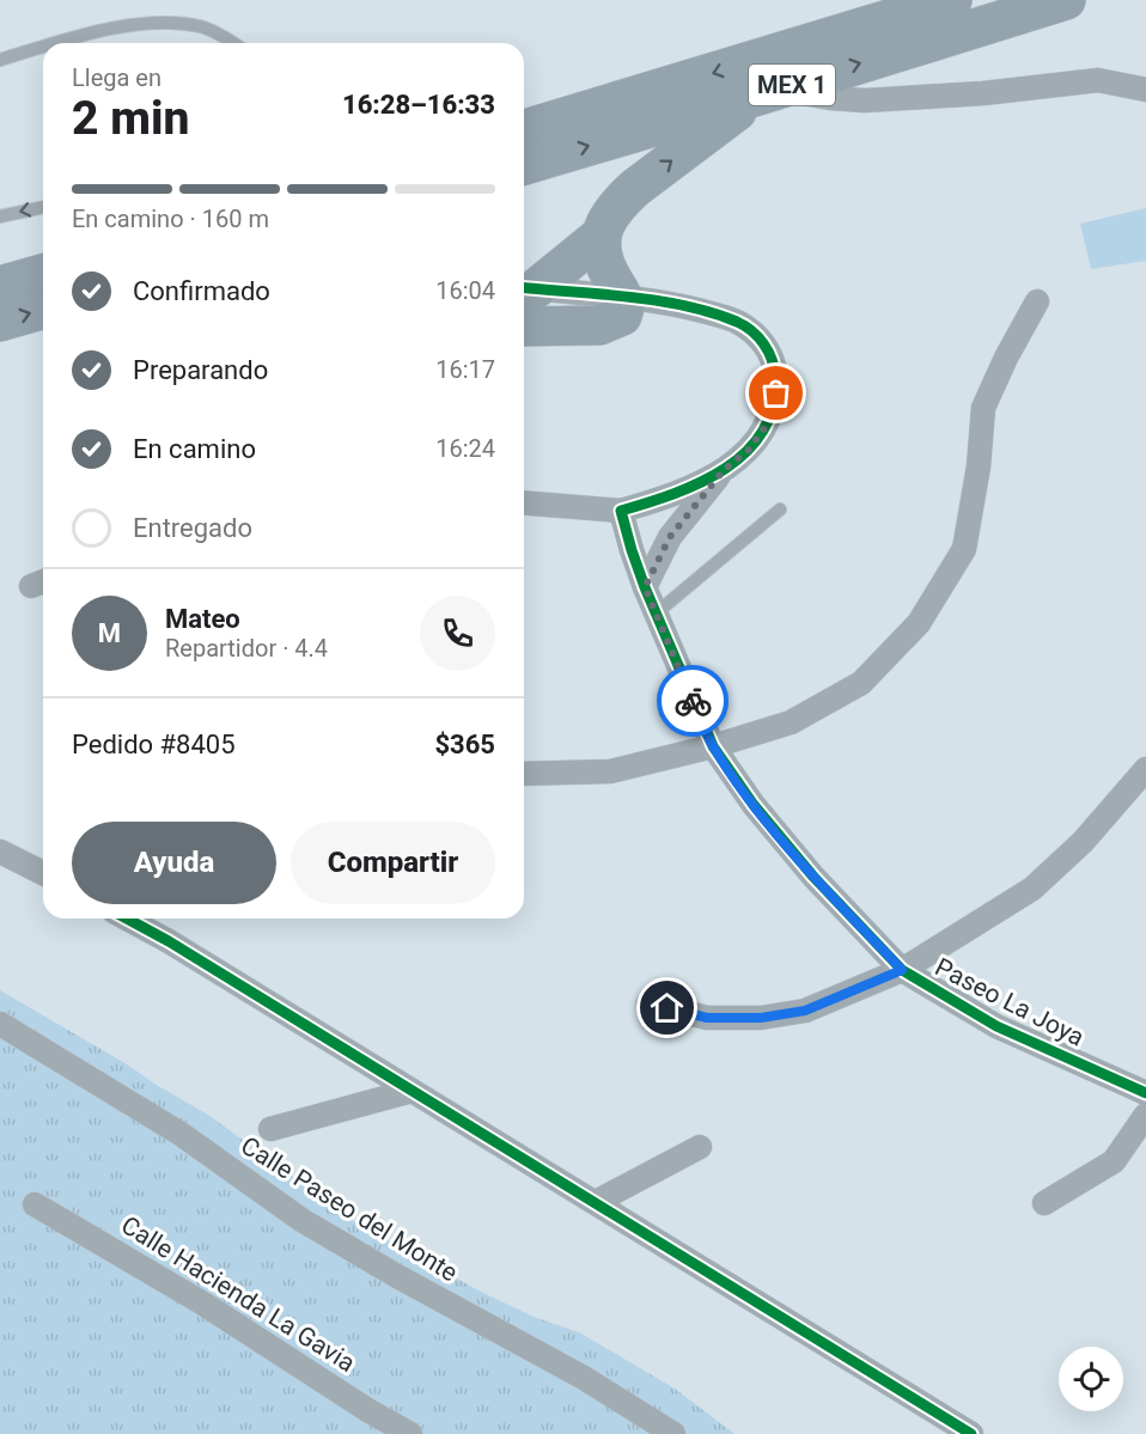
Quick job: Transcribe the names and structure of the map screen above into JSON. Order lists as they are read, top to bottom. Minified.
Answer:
{"streets":{"highway":["MEX 1"],"street":["Paseo La Joya","Calle Paseo del Monte","Calle Hacienda La Gavia"]},"page":{"heading":["2 min","Llega en","16:28–16:33"],"panel":["Mateo","Repartidor · 4.4","Pedido #8405","$365"],"bar":"En camino · 160 m","list":[["Confirmado","16:04"],["Preparando","16:17"],["En camino","16:24"],"Entregado"],"round":"M","buttons":["Ayuda","Compartir"]}}
